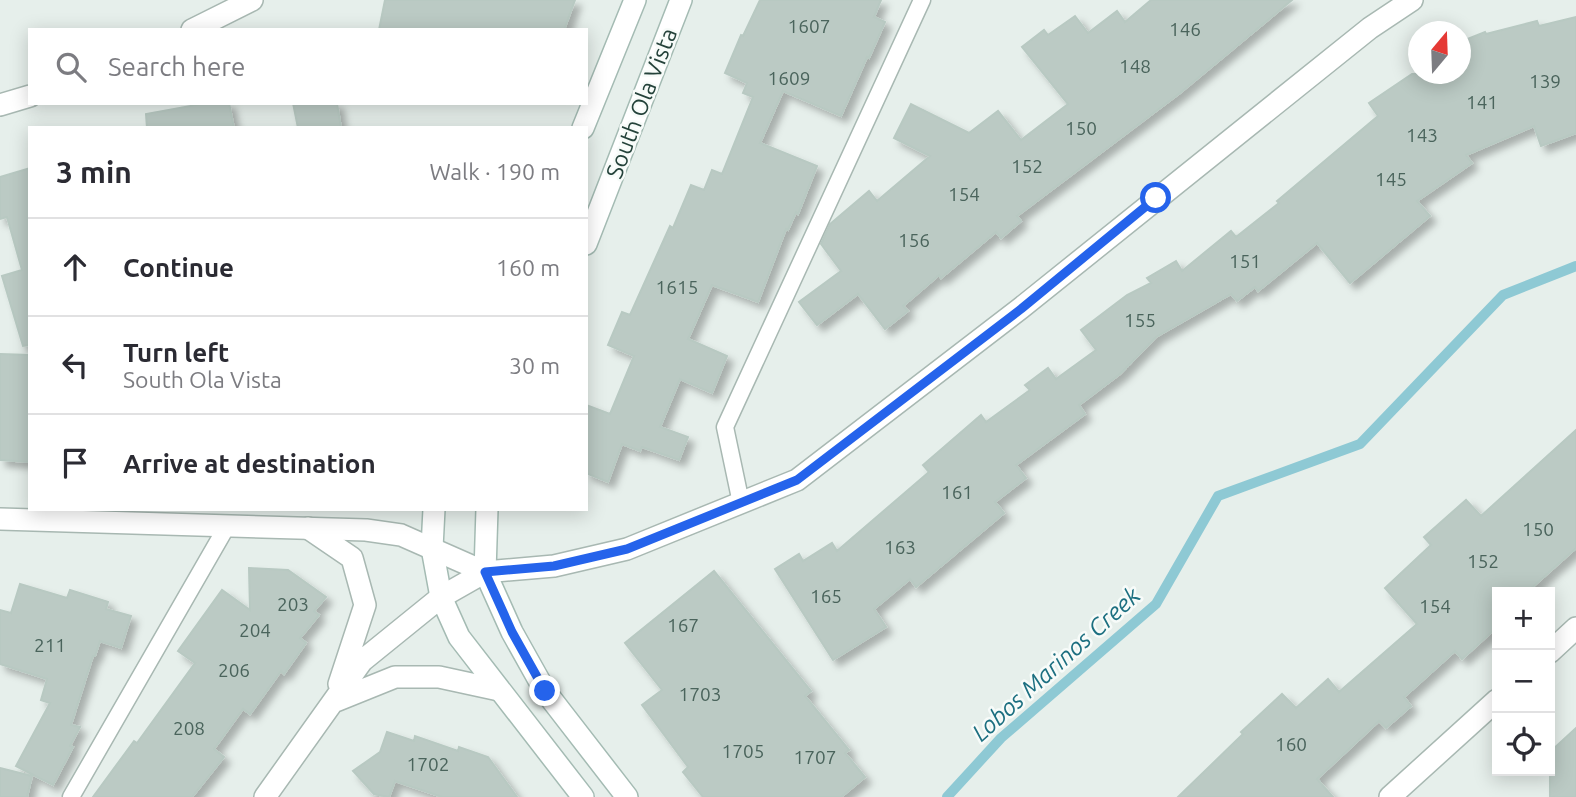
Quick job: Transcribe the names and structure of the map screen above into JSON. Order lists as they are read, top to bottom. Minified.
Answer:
{"streets":{"street":["South Ola Vista"]},"water":["Lobos Marinos Creek"],"house_numbers":["1607","146","148","1609","139","141","150","143","152","145","154","156","151","1615","155","161","150","163","152","165","203","154","167","204","211","206","1703","208","160","1705","1707","1702"],"north":"top","page":{"search":"Search here","heading":["3 min","Walk · 190 m"],"list":[["Continue","160 m"],["Turn left","South Ola Vista","30 m"],"Arrive at destination"],"map_buttons":["+","−"]}}
